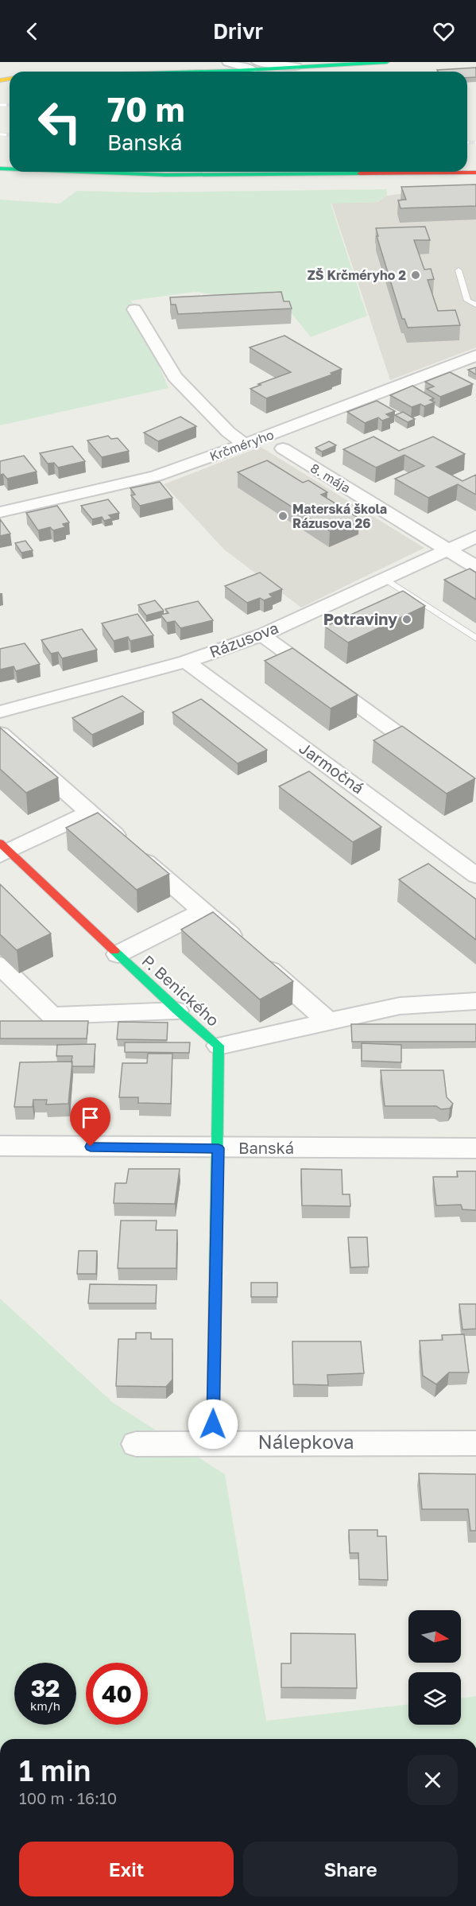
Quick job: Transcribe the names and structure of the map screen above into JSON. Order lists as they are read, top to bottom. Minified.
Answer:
{"streets":{"main road":["P. Benického"],"street":["Krčméryho","8. mája","Rázusova","Jarmočná","Banská","Nálepkova"]},"crossings":[["8. mája","Rázusova"],["Rázusova","Jarmočná"],["P. Benického","Banská"],["P. Benického","Nálepkova"]],"places":["ZŠ Krčméryho 2","Materská škola Rázusova 26","Potraviny"],"north":"right","page":{"header":"Drivr","turn":["70 m","Banská"],"speed":"32 km/h","limit":"40","heading":["1 min","100 m · 16:10"],"buttons":["Exit","Share"]}}
